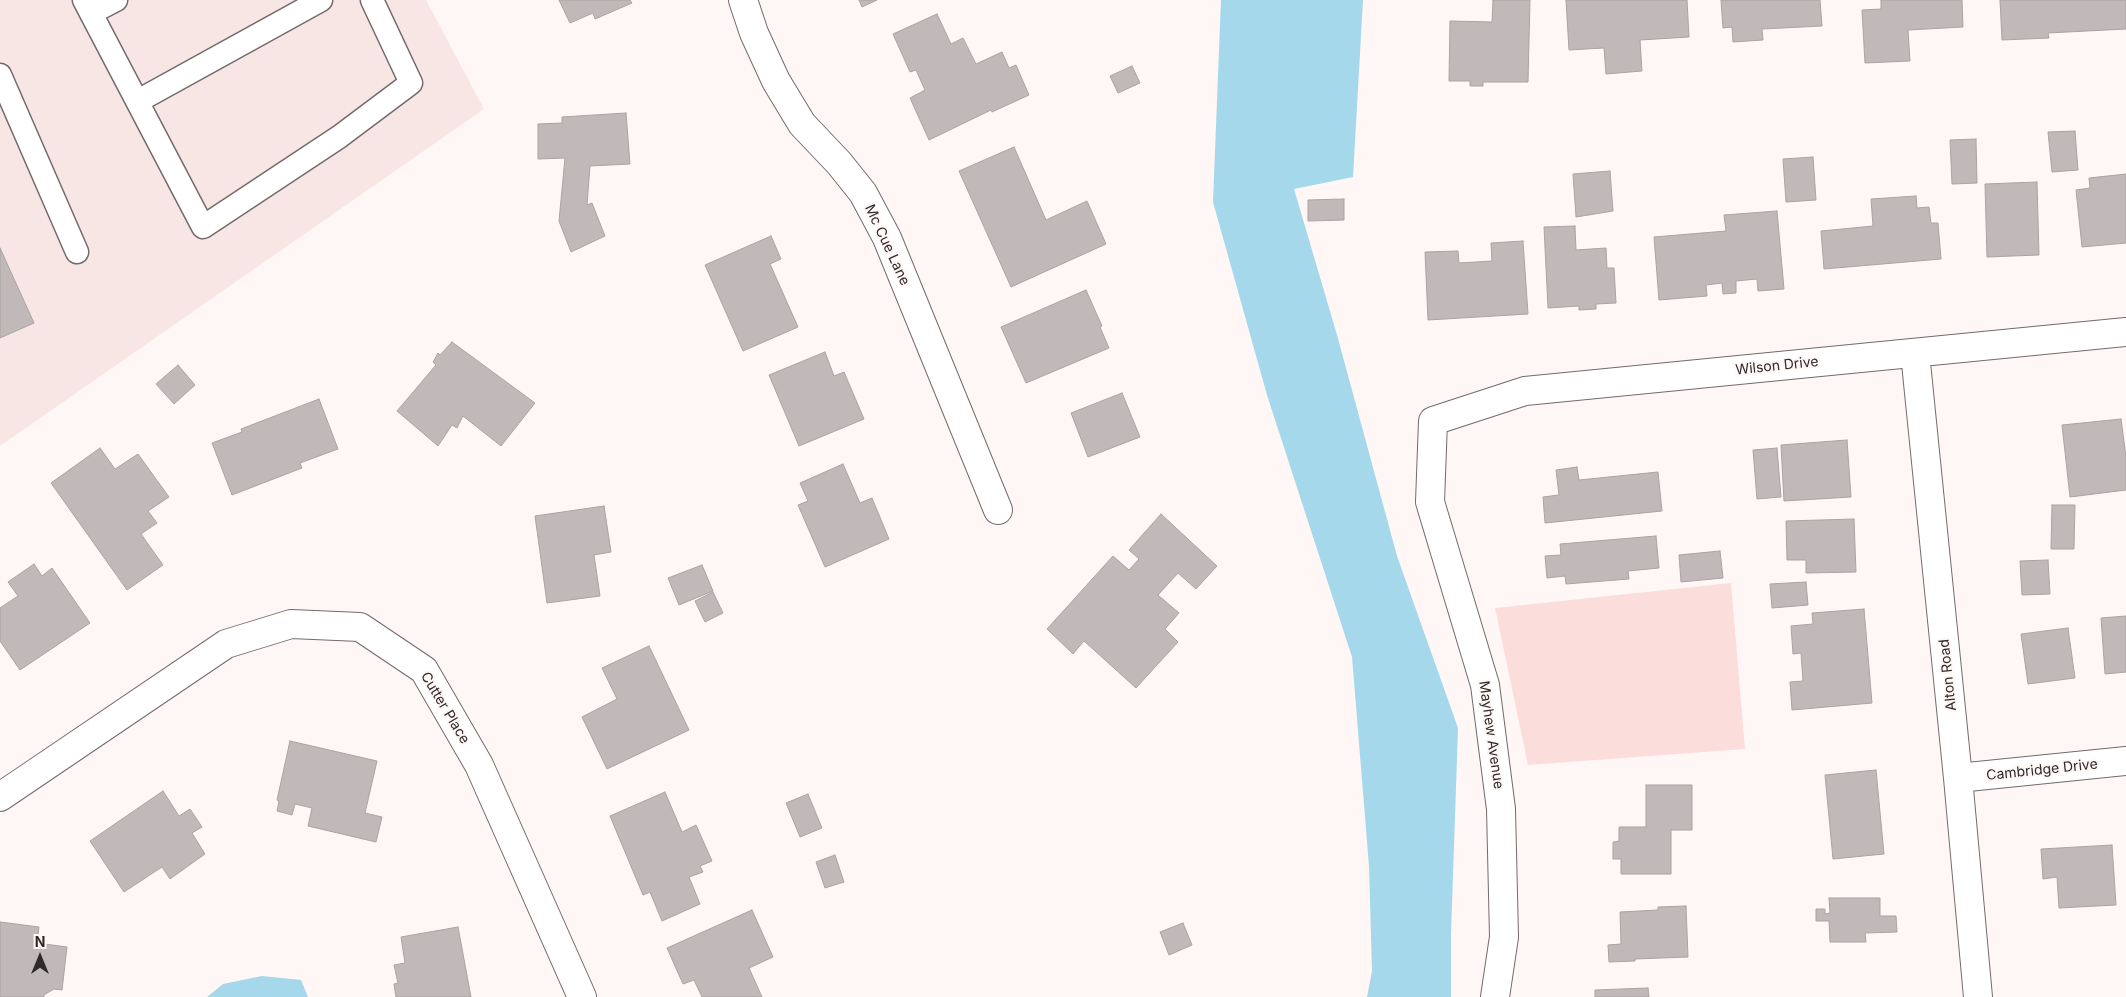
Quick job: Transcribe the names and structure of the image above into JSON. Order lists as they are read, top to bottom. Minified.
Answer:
{"streets":{"street":["Mc Cue Lane","Wilson Drive","Alton Road","Cutter Place","Mayhew Avenue","Cambridge Drive"]},"crossings":[["Wilson Drive","Alton Road"],["Wilson Drive","Mayhew Avenue"],["Alton Road","Cambridge Drive"]],"north":"top"}
